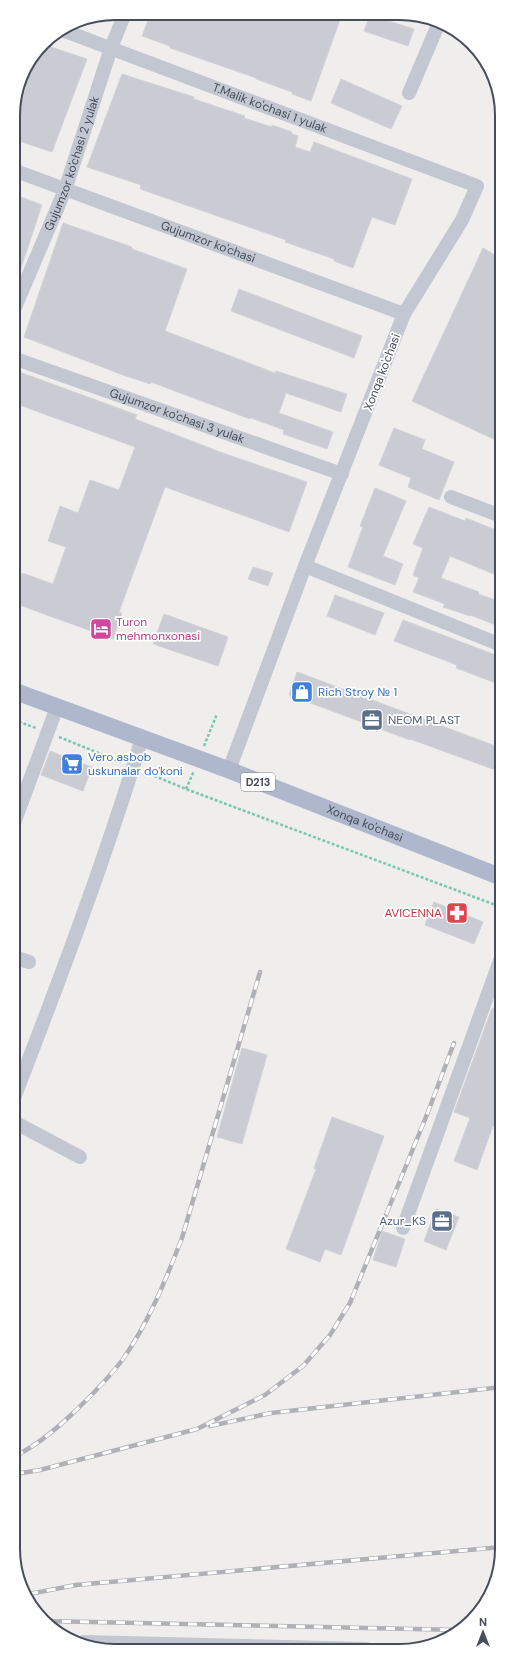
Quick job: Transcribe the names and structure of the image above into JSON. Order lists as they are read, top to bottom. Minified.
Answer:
{"streets":{"main road":["Xonqa ko'chasi","D213"],"street":["T.Malik ko'chasi 1 yulak","Gujumzor ko'chasi 2 yulak","Gujumzor ko'chasi","Gujumzor ko'chasi 3 yulak"]},"crossings":[["T.Malik ko'chasi 1 yulak","Gujumzor ko'chasi 2 yulak"],["T.Malik ko'chasi 1 yulak","Xonqa ko'chasi"],["Gujumzor ko'chasi 2 yulak","Gujumzor ko'chasi"],["Gujumzor ko'chasi","Xonqa ko'chasi"],["Xonqa ko'chasi","Gujumzor ko'chasi 3 yulak"]],"places":{"hotel":["Turon mehmonxonasi"],"shop":["Rich Stroy № 1"],"office":["NEOM PLAST","Azur_KS"],"supermarket":["Vero asbob uskunalar do'koni"],"pharmacy":["AVICENNA"]},"north":"top"}
